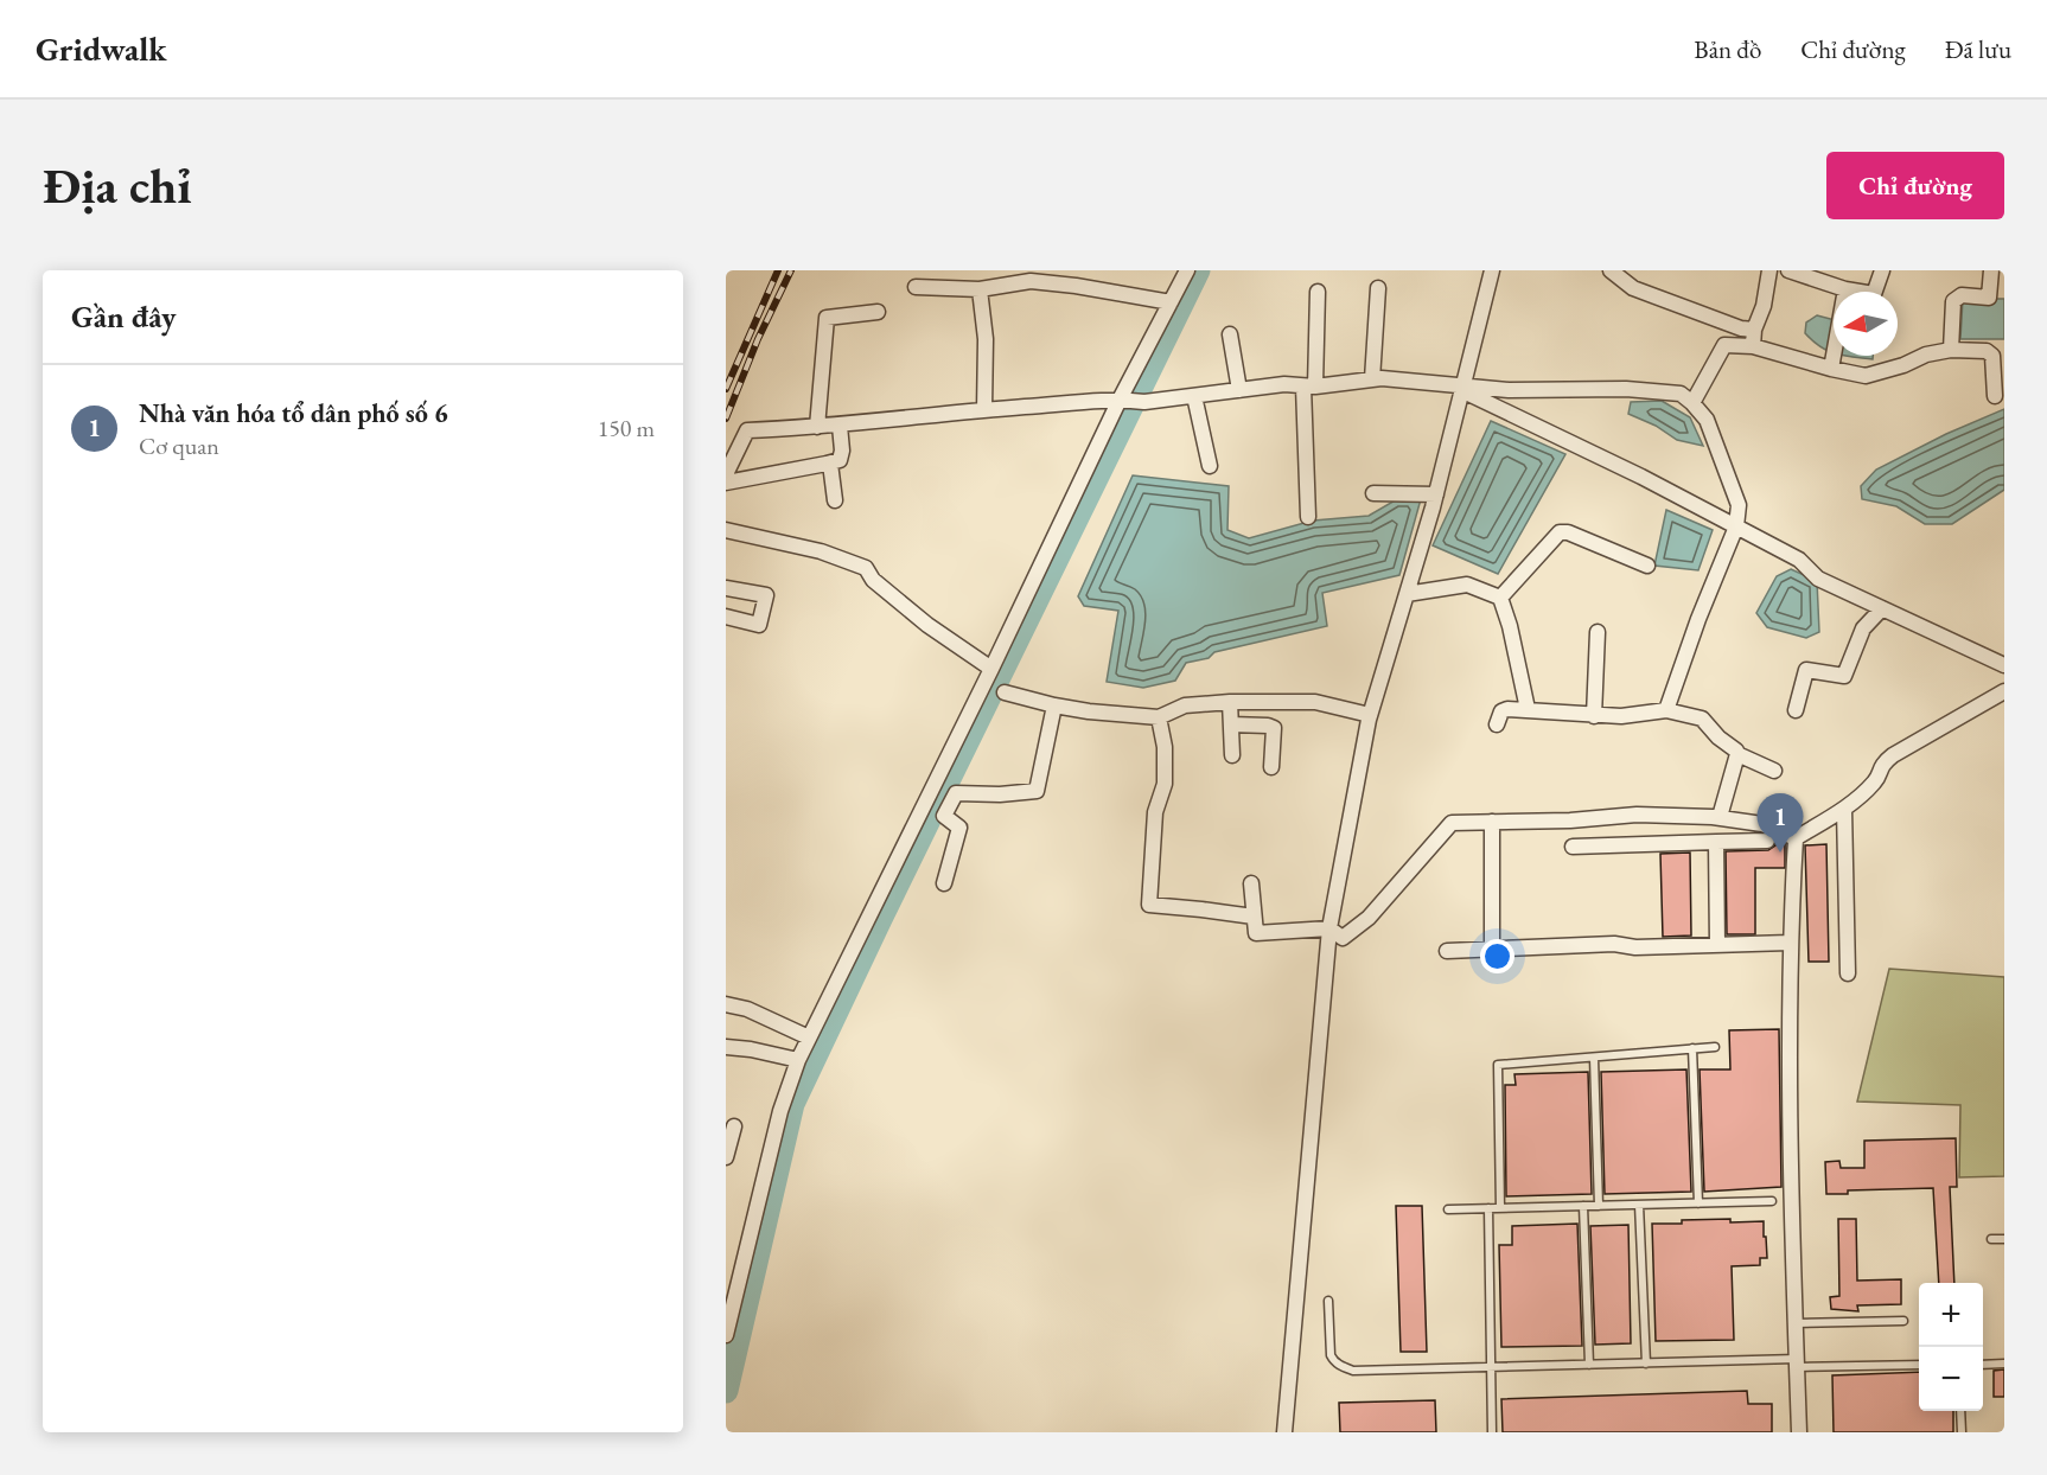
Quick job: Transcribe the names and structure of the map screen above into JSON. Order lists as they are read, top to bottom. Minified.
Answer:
{"north":"left","page":{"header":"Gridwalk","nav":["Bản đồ","Chỉ đường","Đã lưu"],"buttons":"Chỉ đường","title":"Địa chỉ","heading":"Gần đây","list":[{"mark":"1","name":"Nhà văn hóa tổ dân phố số 6","note":"Cơ quan","value":"150 m"}],"pins":"1","map_buttons":["+","−"]}}
